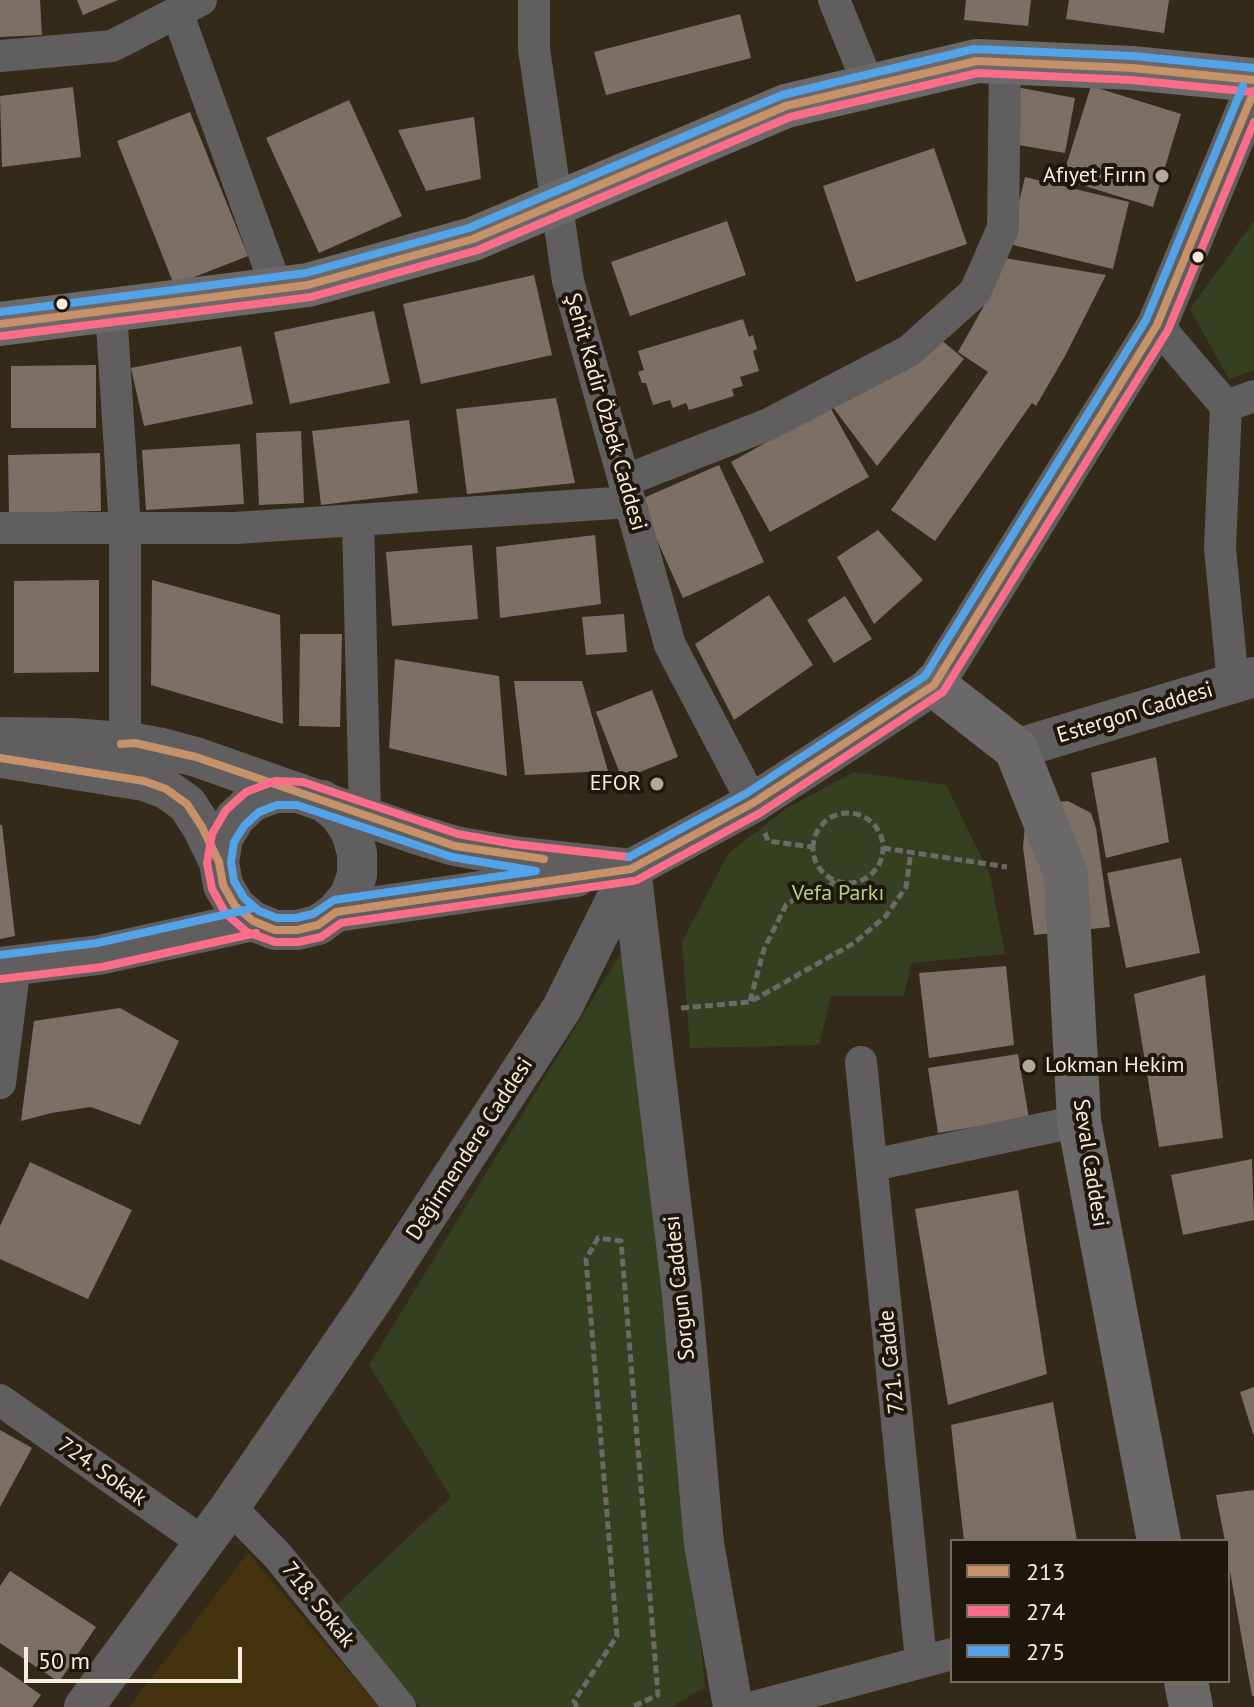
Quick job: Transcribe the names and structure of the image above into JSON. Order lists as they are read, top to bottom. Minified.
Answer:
{"streets":{"main road":["Seval Caddesi"],"street":["Şehit Kadir Özbek Caddesi","Estergon Caddesi","Değirmendere Caddesi","Sorgun Caddesi","721. Cadde","724. Sokak","718. Sokak"]},"crossings":[["Estergon Caddesi","Seval Caddesi"],["Değirmendere Caddesi","Sorgun Caddesi"],["Değirmendere Caddesi","724. Sokak"],["Değirmendere Caddesi","718. Sokak"]],"parks":["Vefa Parkı"],"places":["Afıyet Fırın","EFOR","Lokman Hekim"],"lines":["transit line 275","transit line 213","transit line 274"],"legend":["213","274","275"],"scale_bar":"50 m"}
